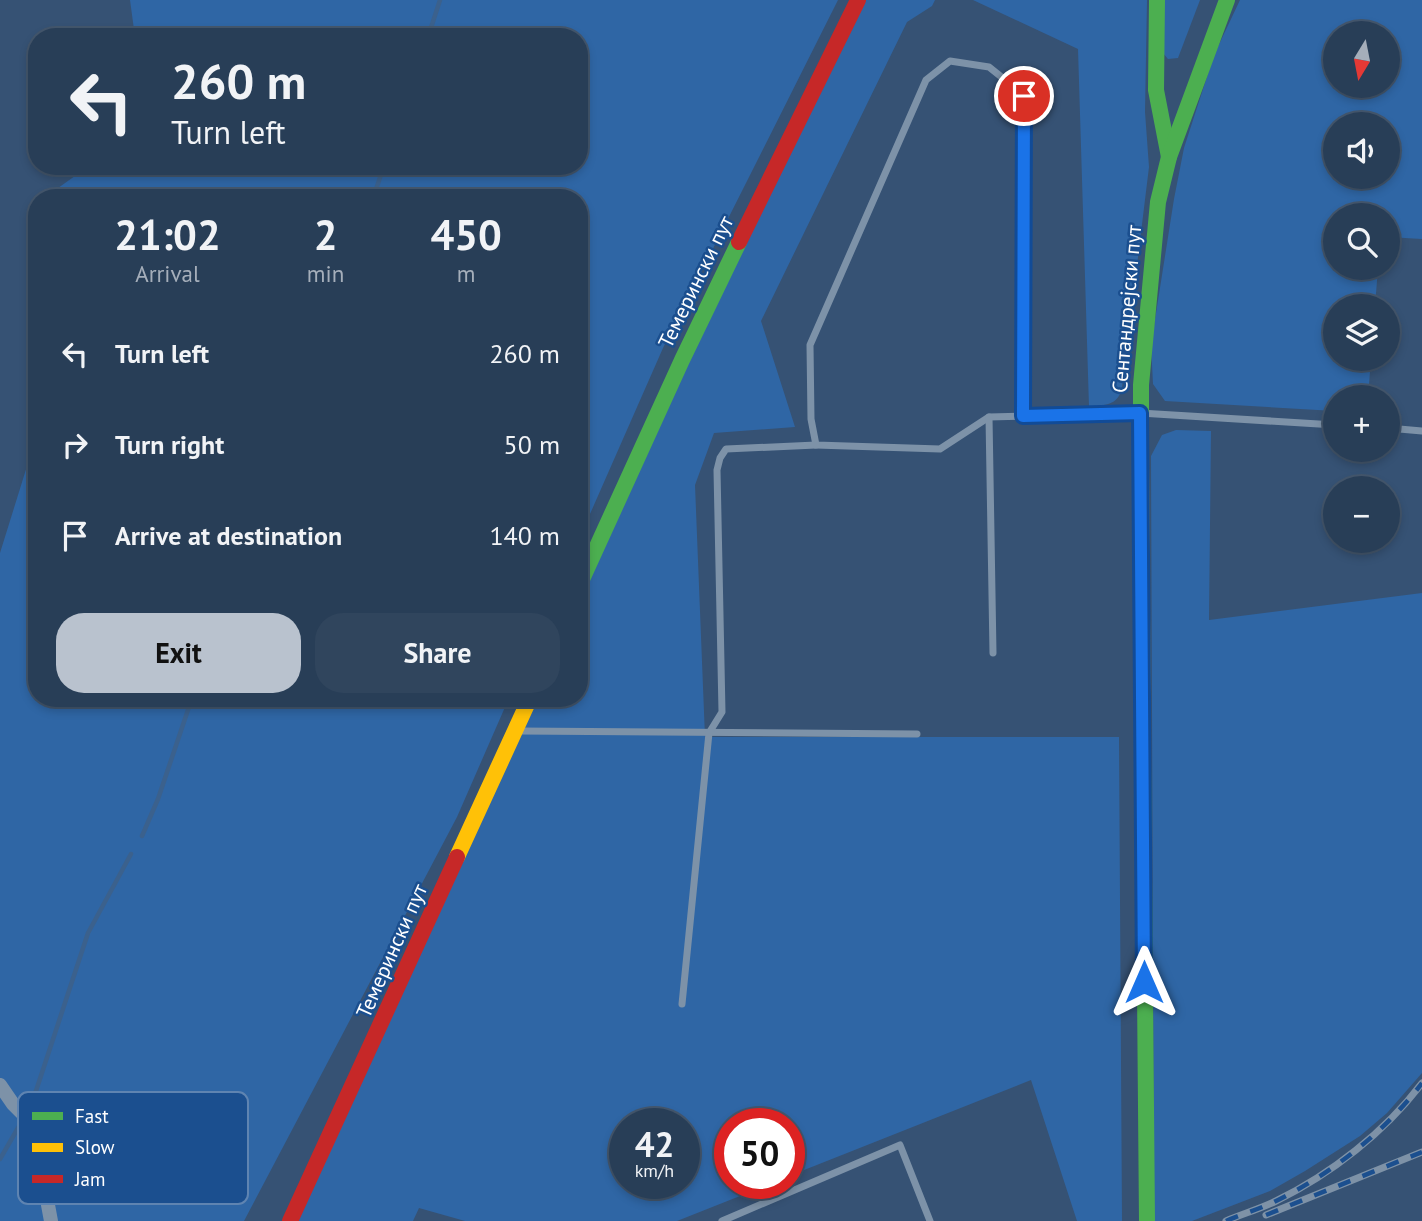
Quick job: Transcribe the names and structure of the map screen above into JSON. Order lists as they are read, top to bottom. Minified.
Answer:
{"streets":{"main road":["Темерински пут","Сентандрејски пут"]},"legend":["Fast","Slow","Jam"],"north":"bottom","page":{"map_buttons":["+","−"],"turn":["260 m","Turn left"],"eta":["21:02","Arrival","2","min","450","m"],"list":[{"name":"Turn left","value":"260 m"},{"name":"Turn right","value":"50 m"},{"name":"Arrive at destination","value":"140 m"}],"buttons":["Exit","Share"],"speed":"42 km/h","limit":"50"}}
